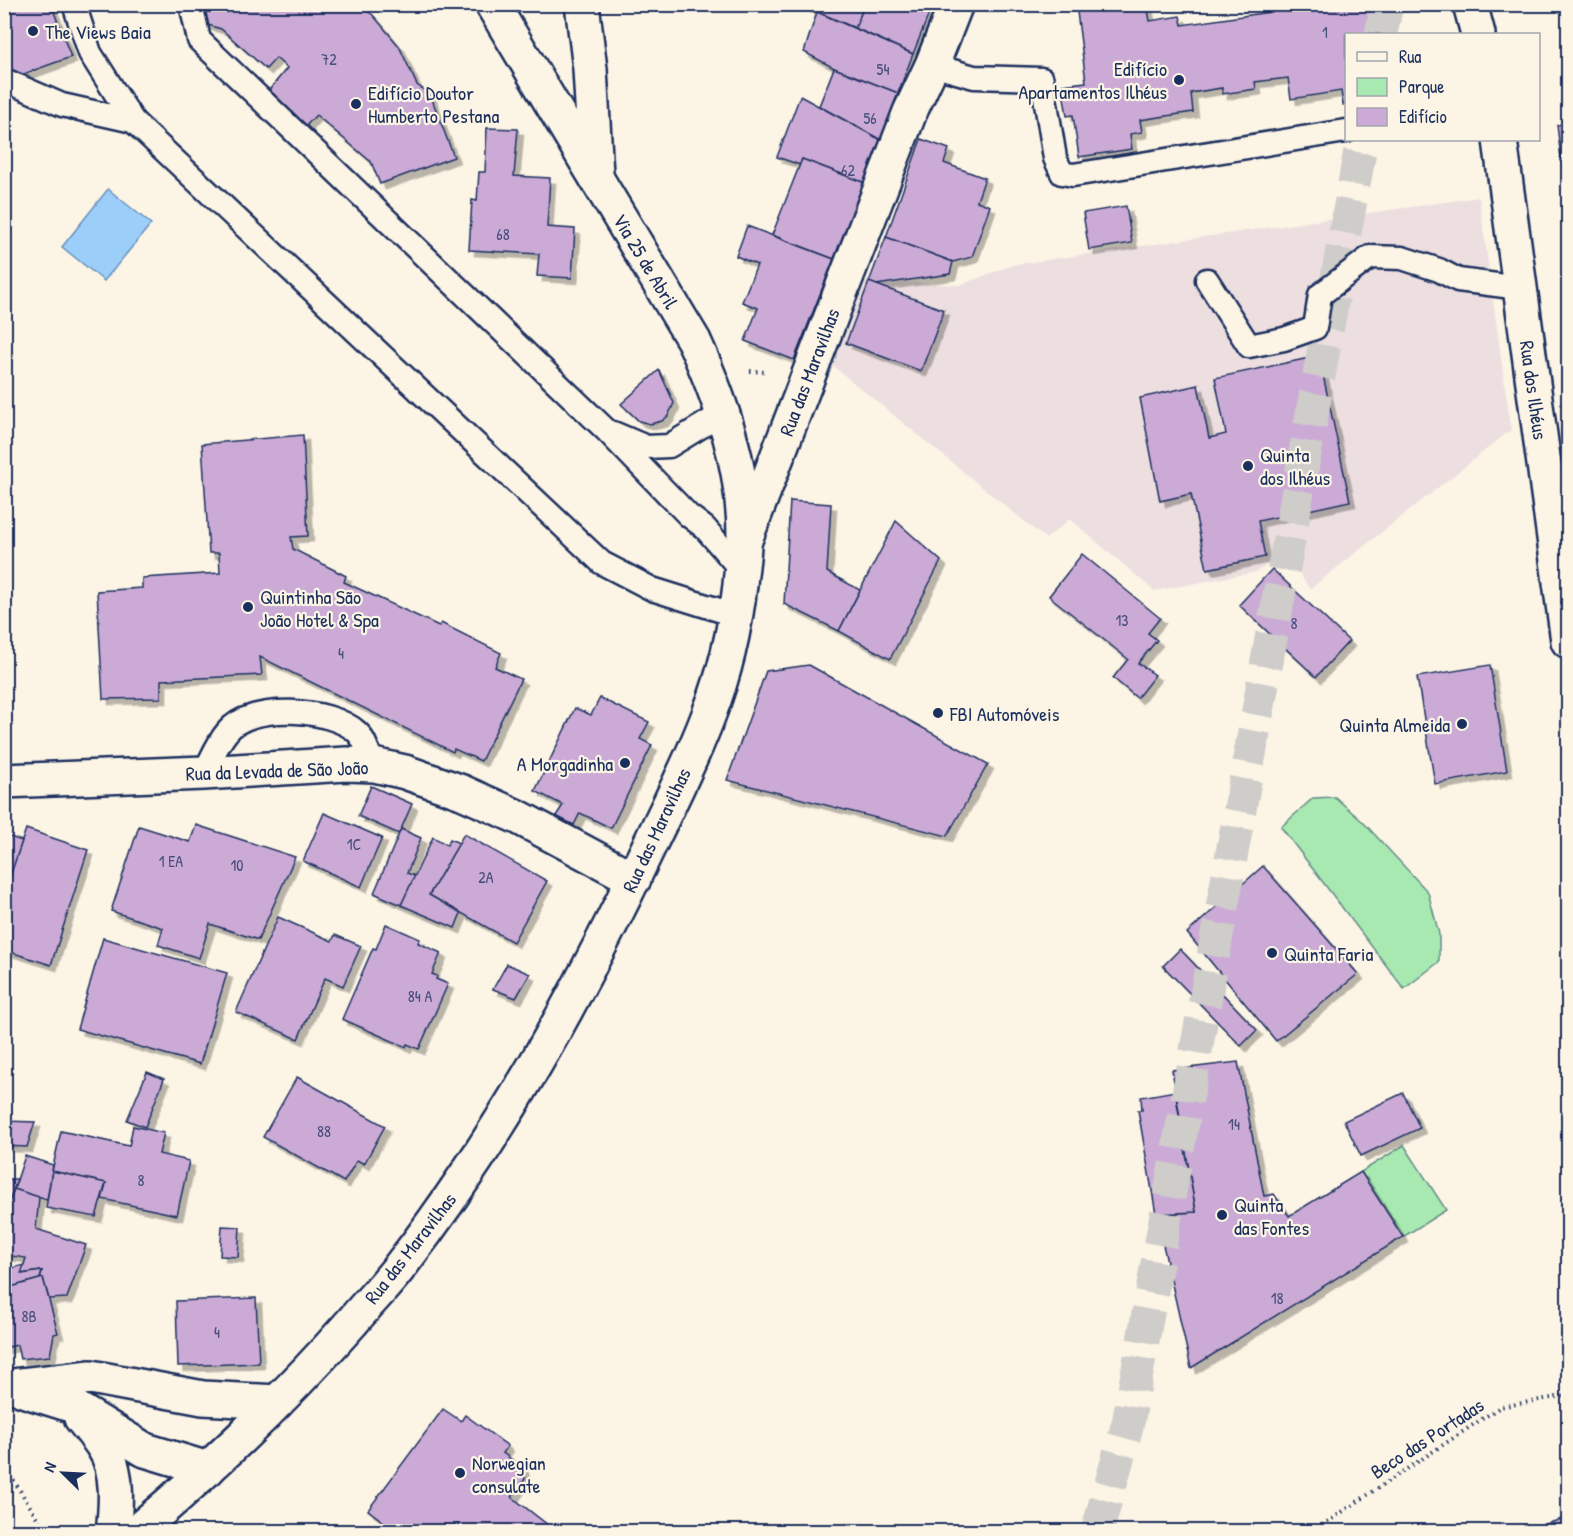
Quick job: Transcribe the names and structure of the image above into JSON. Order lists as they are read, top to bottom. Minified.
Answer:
{"streets":{"street":["Via 25 de Abril","Rua das Maravilhas","Rua dos Ilhéus","Rua da Levada de São João"],"path":["Beco das Portadas"]},"crossings":[["Via 25 de Abril","Rua das Maravilhas"],["Rua das Maravilhas","Rua da Levada de São João"]],"places":["The Views Baia","Edifício Apartamentos Ilhéus","Edifício Doutor Humberto Pestana","Quinta dos Ilhéus","Quintinha São João Hotel & Spa","FBI Automóveis","Quinta Almeida","A Morgadinha","Quinta Faria","Quinta das Fontes","Norwegian consulate"],"house_numbers":["1","72","54","56","62","68","13","8","4","1C","1 EA","10","2A","84 A","14","88","8","18","8B","4"],"legend":["Rua","Parque","Edifício"],"north":"top left"}
